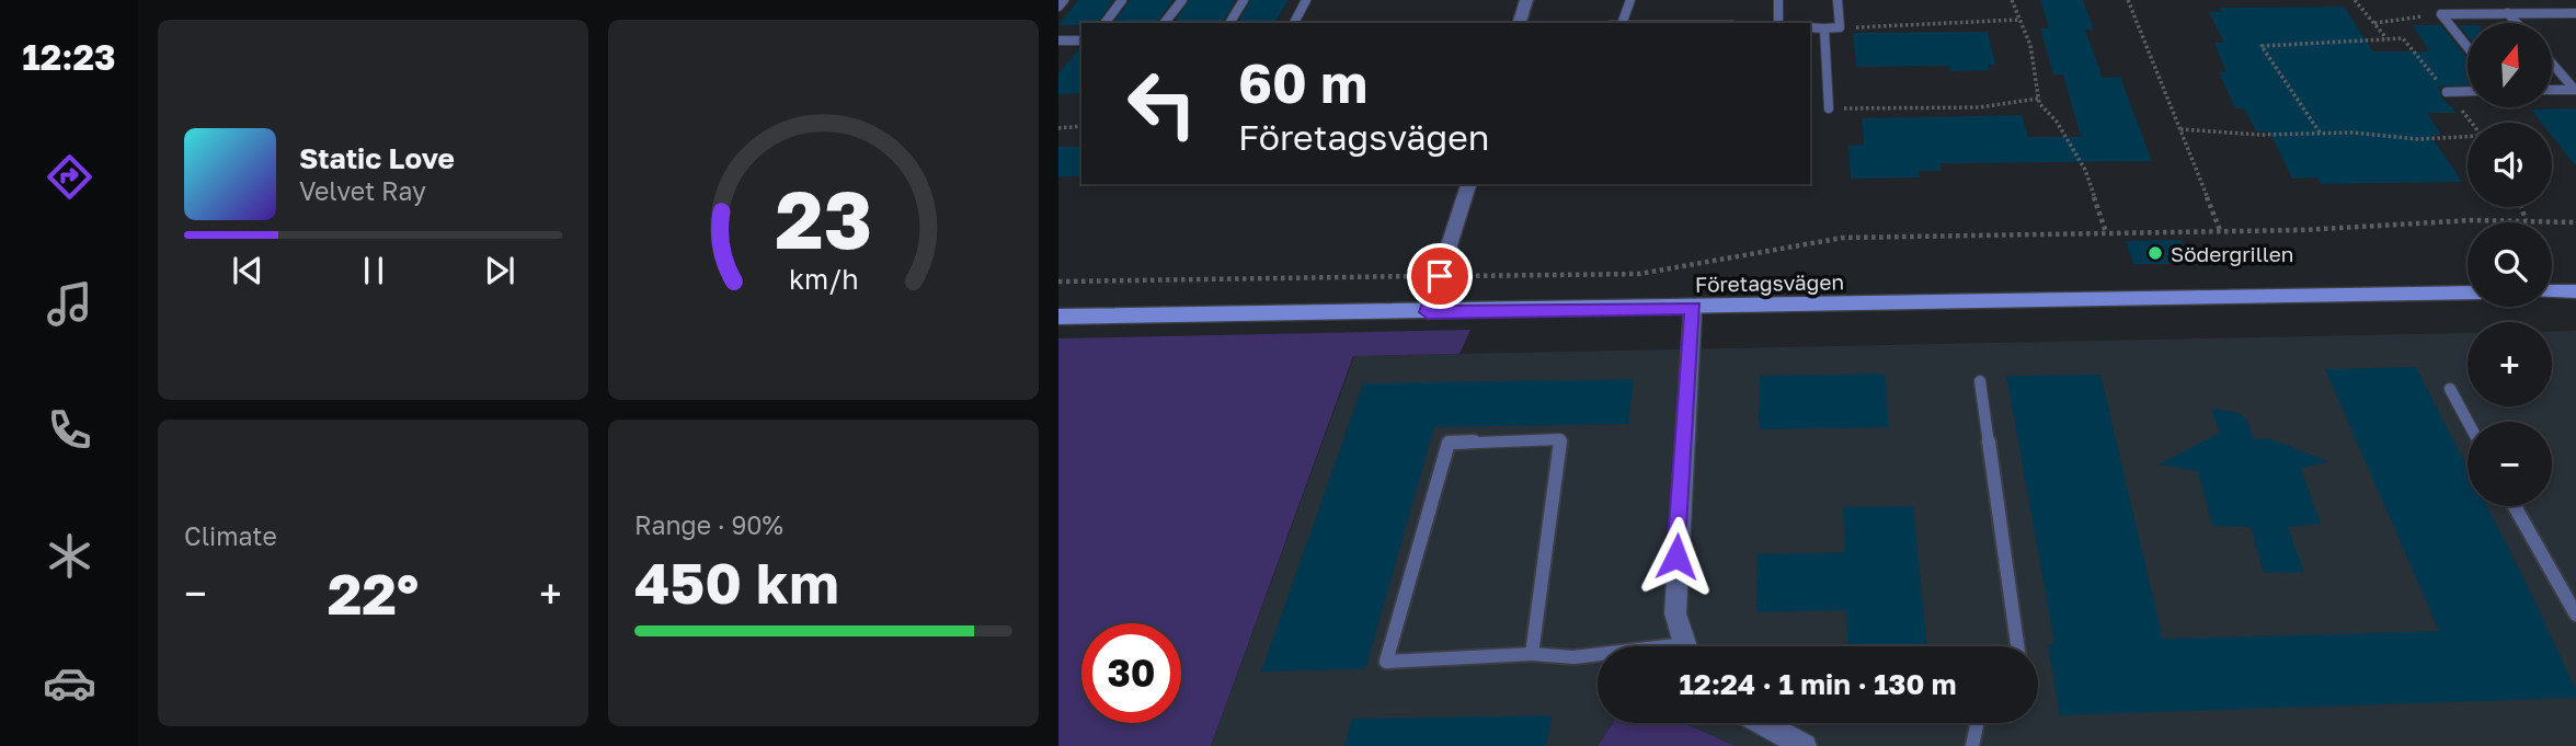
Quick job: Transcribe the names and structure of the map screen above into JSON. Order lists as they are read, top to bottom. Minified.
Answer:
{"streets":{"street":["Företagsvägen"]},"places":["Södergrillen"],"north":"top","page":{"tabs":"12:23","map_buttons":["+","−"],"turn":["60 m","Företagsvägen"],"song":["Static Love","Velvet Ray"],"tile":["Climate",["Range · 90%","450 km"]],"heat":["−","22°","+"],"limit":"30","trip":"12:24 · 1 min · 130 m","gauge":["23","km/h"]}}
